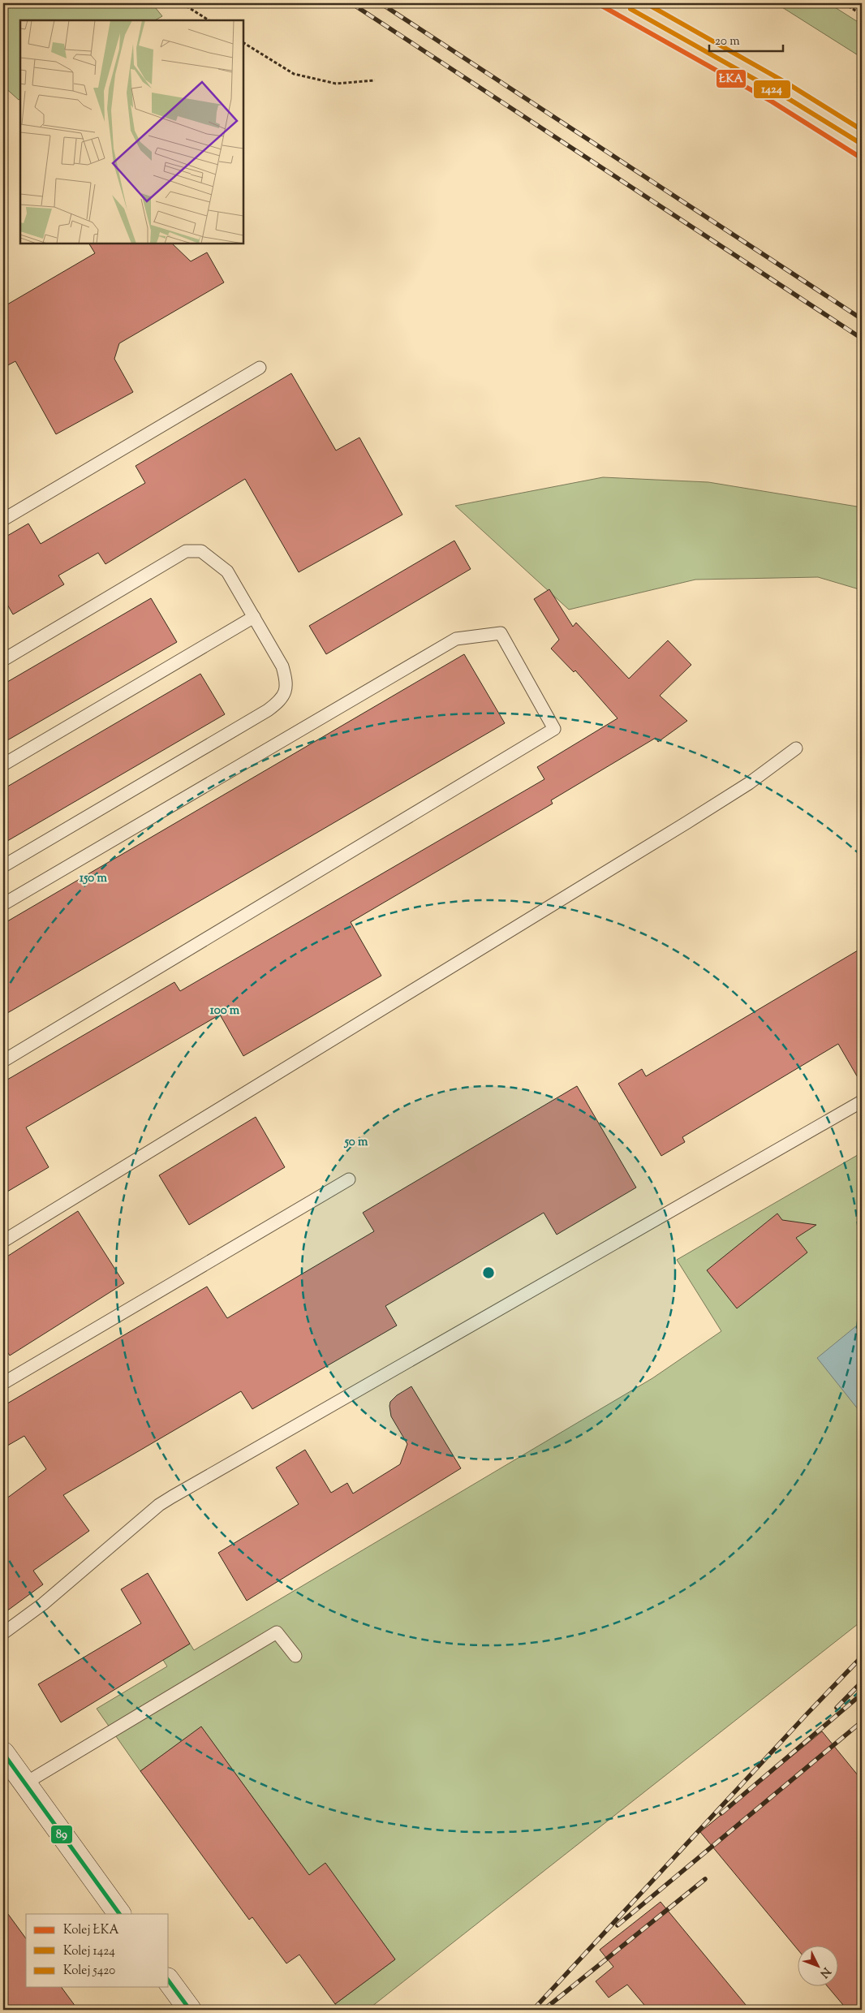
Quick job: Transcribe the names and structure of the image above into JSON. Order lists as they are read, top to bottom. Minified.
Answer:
{"lines":["rail line ŁKA","rail line 5420","rail line 1424","transit line 89"],"legend":["Kolej ŁKA","Kolej 1424","Kolej 5420"],"scale_bar":"20 m","north":"bottom right","rings":["150 m","100 m","50 m"]}
